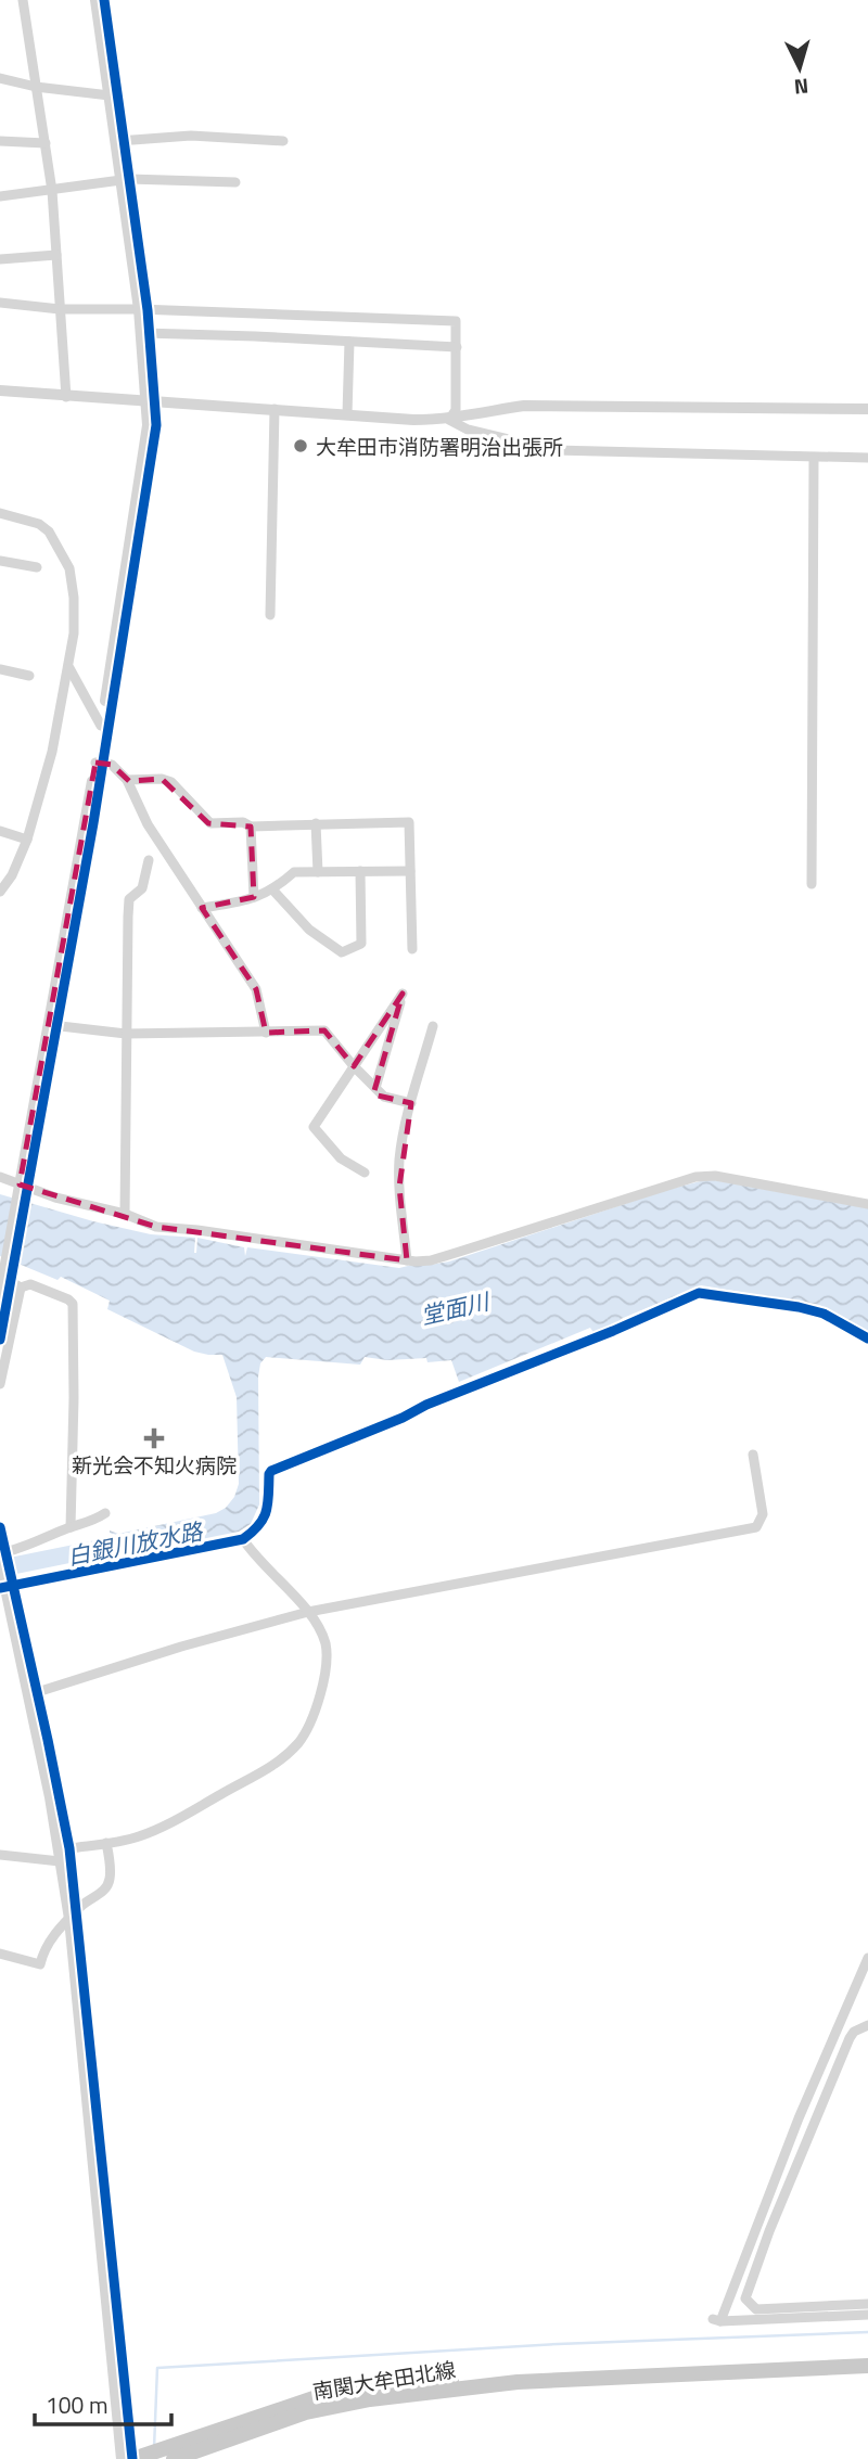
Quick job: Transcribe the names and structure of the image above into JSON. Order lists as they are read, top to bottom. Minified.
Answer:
{"streets":{"main road":["南関大牟田北線"]},"water":["堂面川","白銀川放水路"],"places":{"other":["大牟田市消防署明治出張所"],"health":["新光会不知火病院"]},"scale_bar":"100 m","north":"bottom"}
